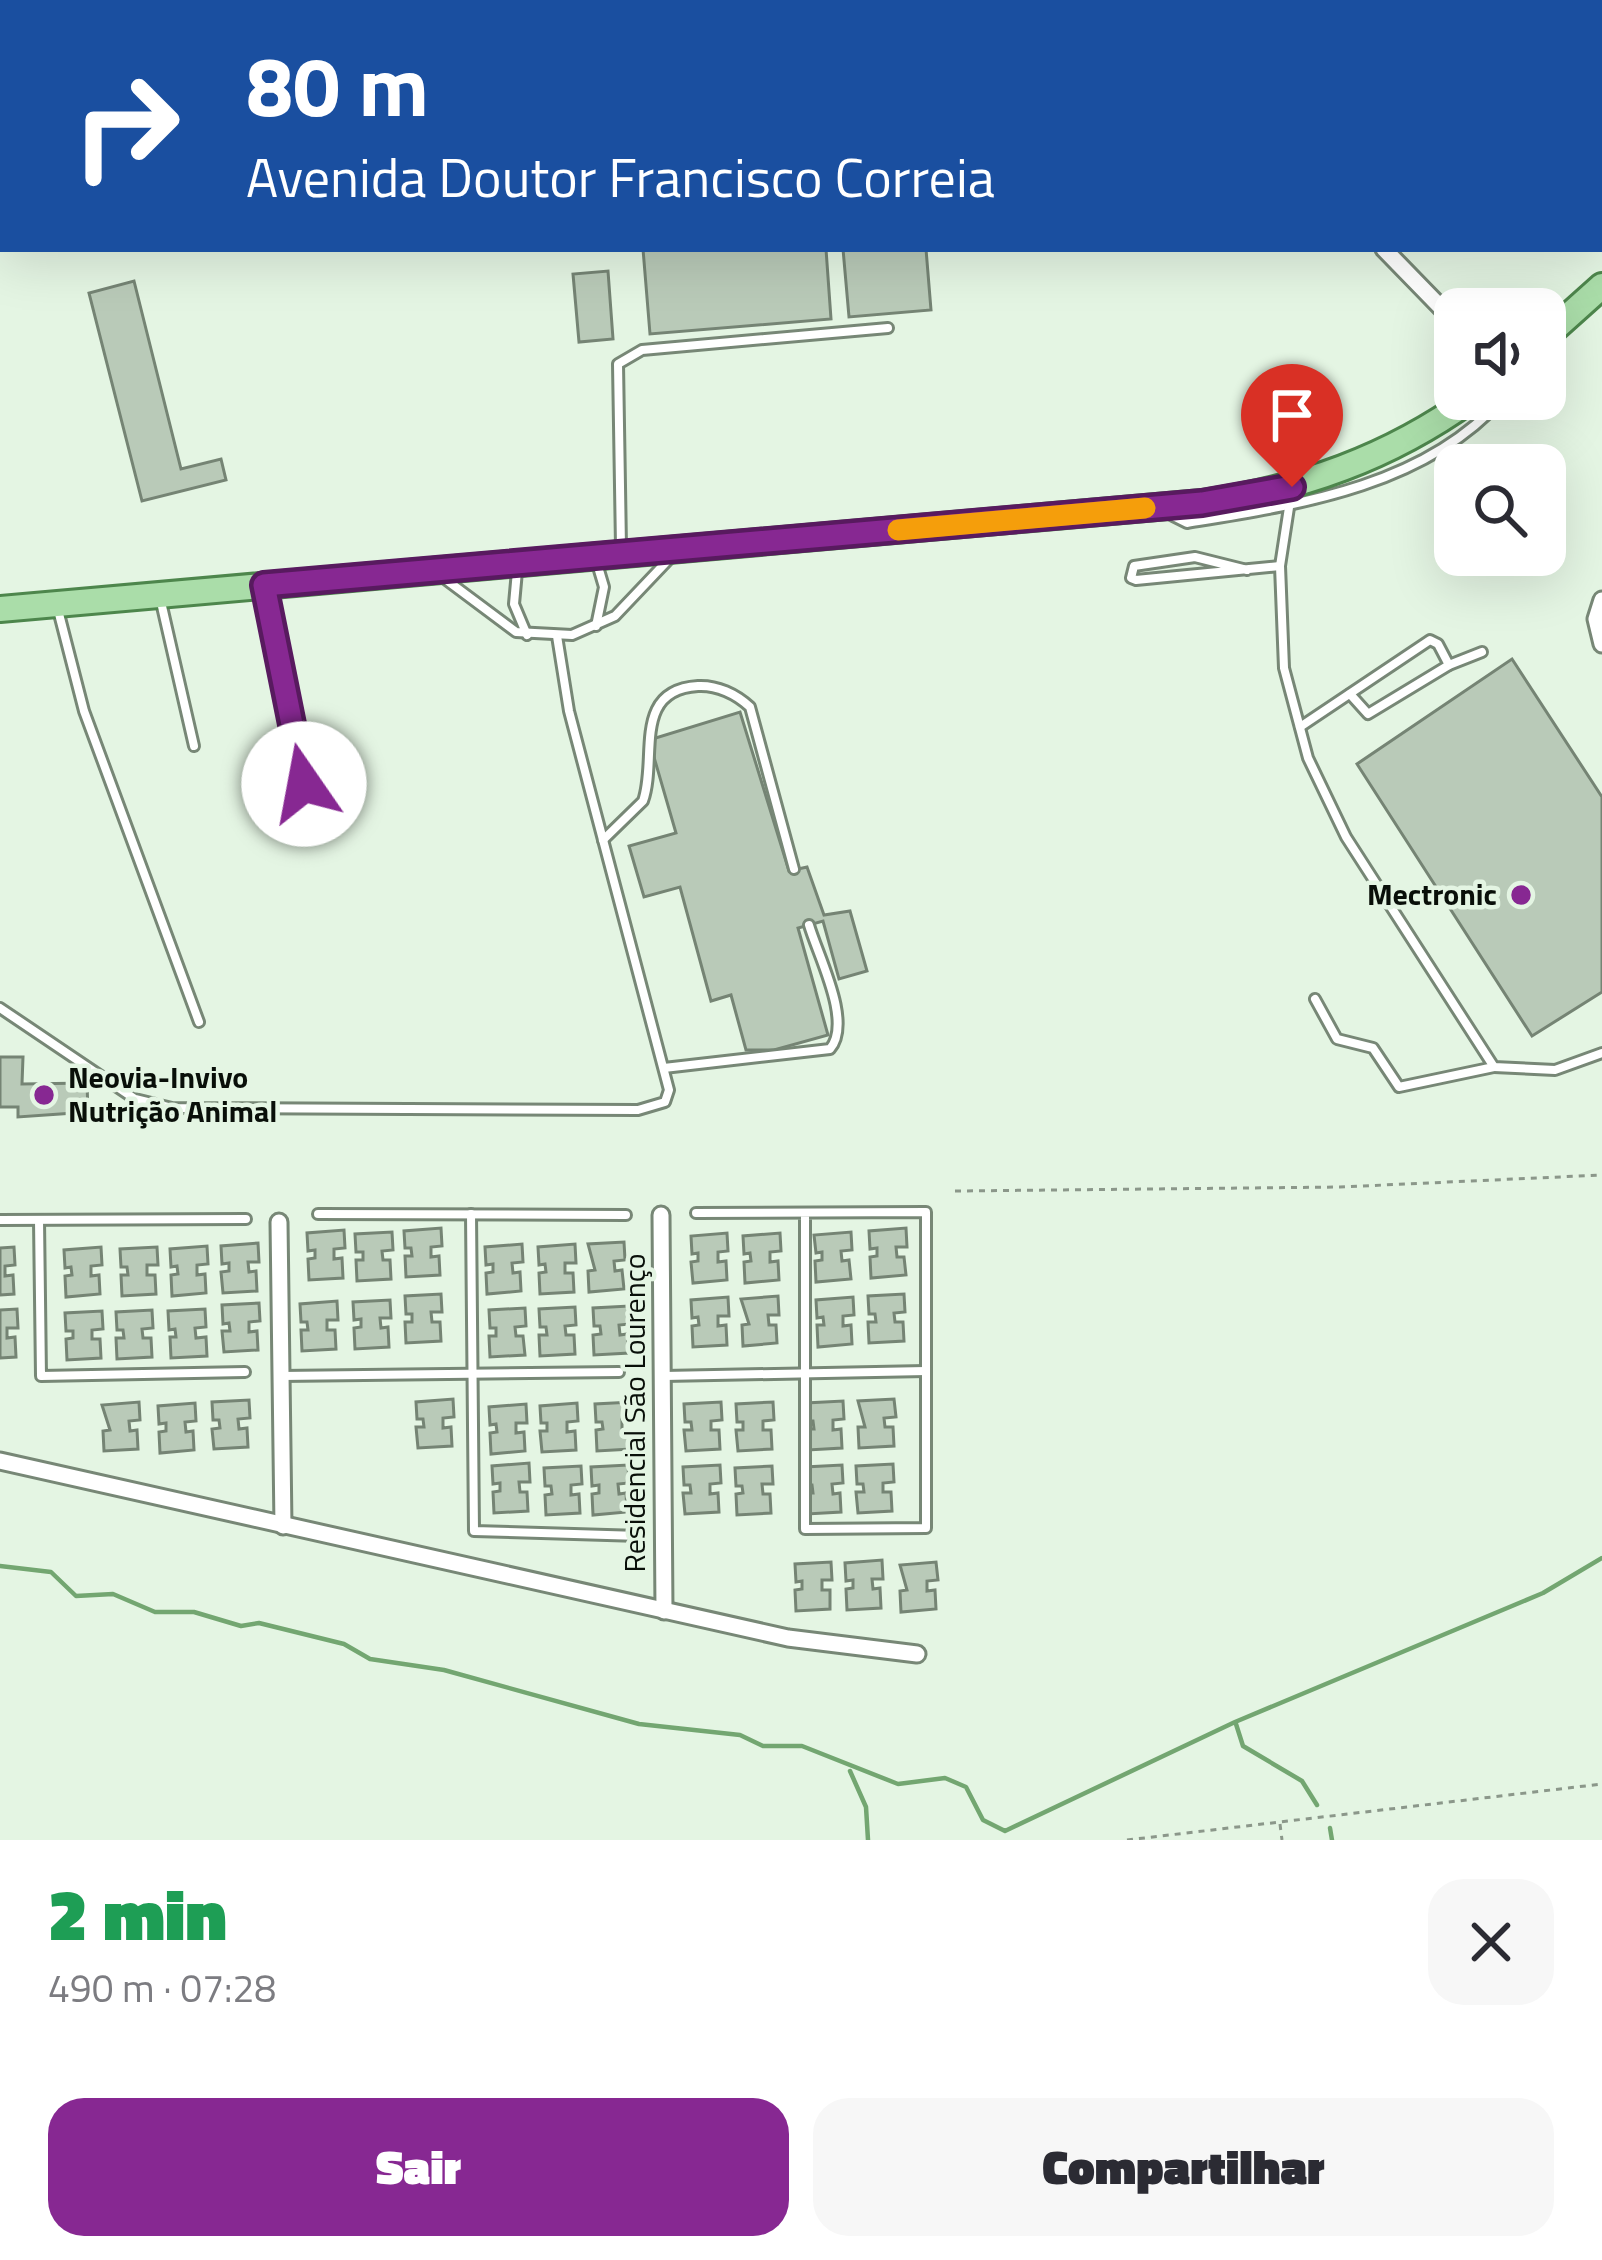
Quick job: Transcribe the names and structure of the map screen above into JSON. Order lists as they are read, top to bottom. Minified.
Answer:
{"streets":{"street":["Residencial São Lourenço"]},"places":["Mectronic","Neovia-Invivo Nutrição Animal"],"page":{"turn":["80 m","Avenida Doutor Francisco Correia"],"heading":["2 min","490 m · 07:28"],"buttons":["Sair","Compartilhar"]}}
